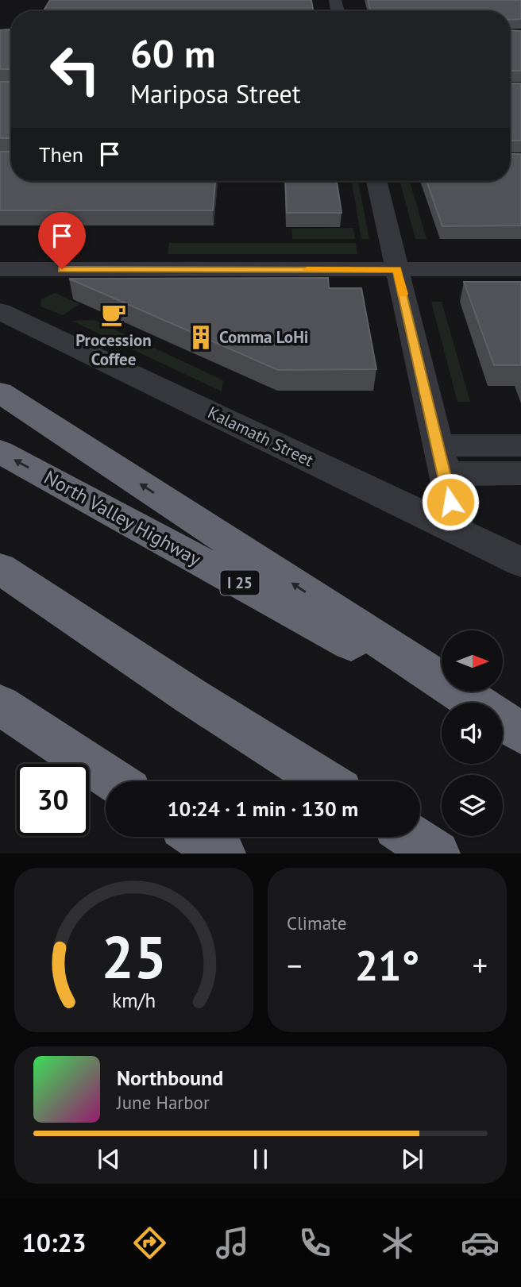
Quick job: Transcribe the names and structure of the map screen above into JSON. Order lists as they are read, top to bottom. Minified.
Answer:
{"streets":{"highway":["North Valley Highway","I 25"],"street":["Kalamath Street"]},"places":{"cafe":["Procession Coffee"],"building":["Comma LoHi"]},"north":"right","page":{"turn":["60 m","Mariposa Street"],"then":"Then","limit":"30","trip":"10:24 · 1 min · 130 m","tile":"Climate","heat":["−","21°","+"],"song":["Northbound","June Harbor"],"tabs":"10:23","gauge":["25","km/h"]}}
